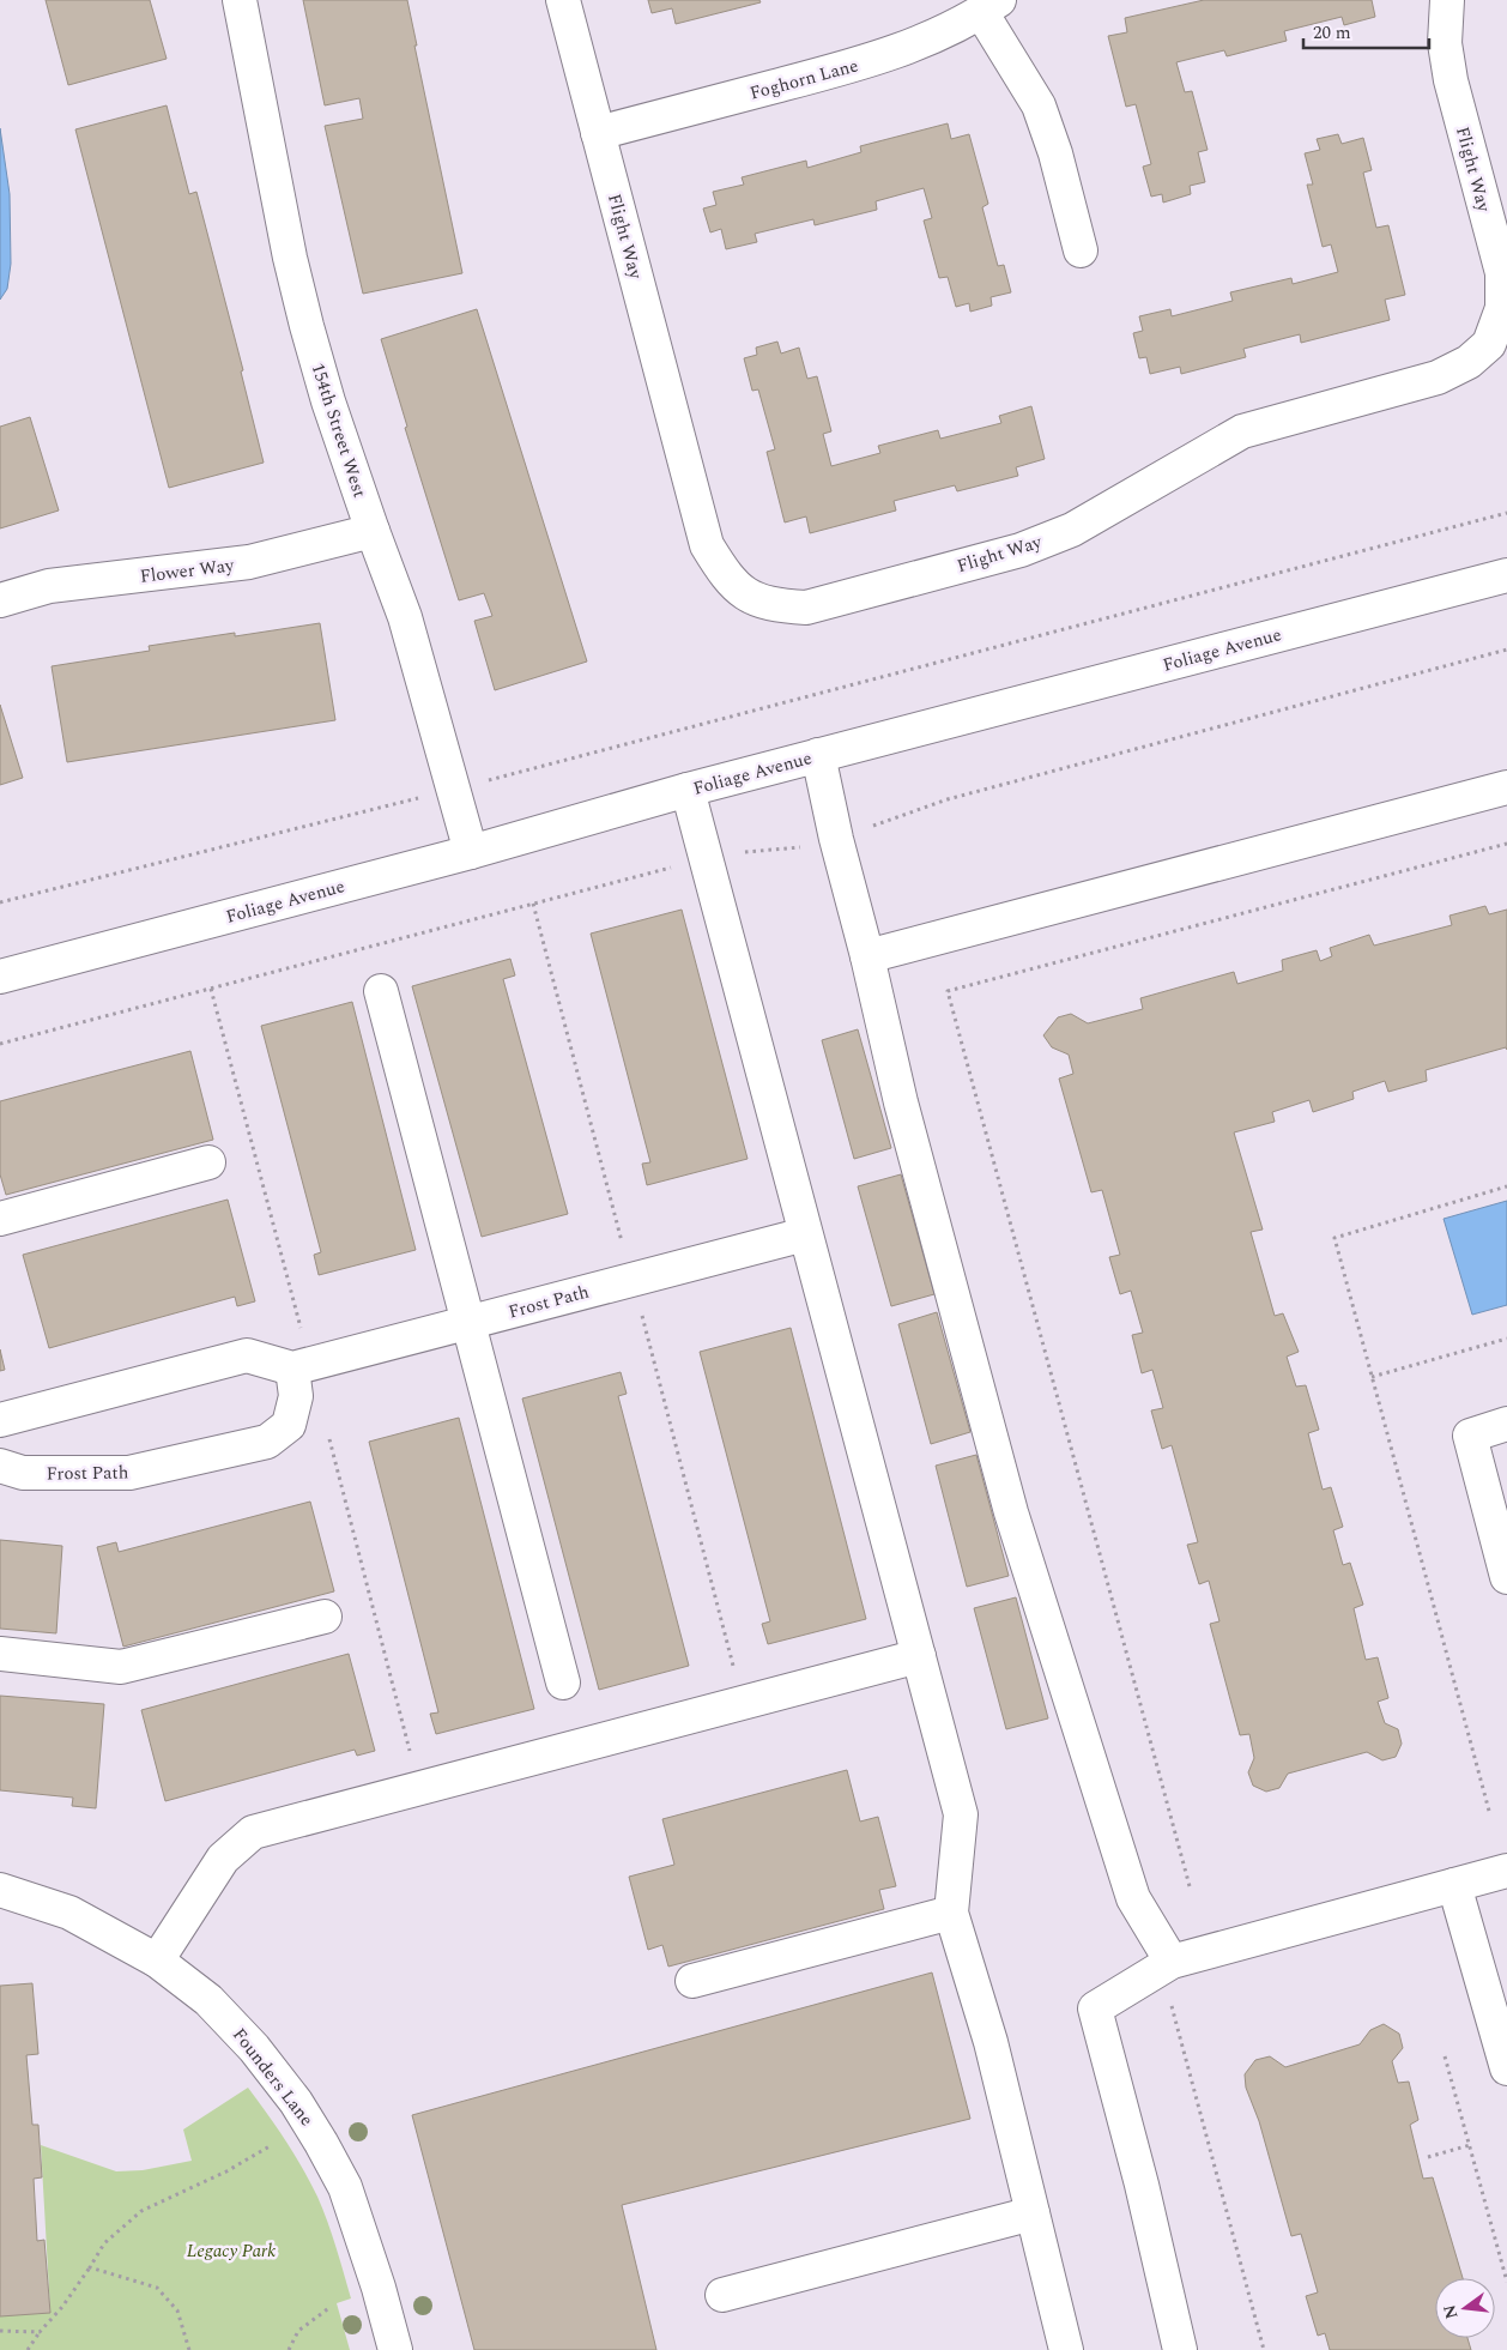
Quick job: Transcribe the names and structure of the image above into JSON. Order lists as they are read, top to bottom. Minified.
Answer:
{"streets":{"street":["Foghorn Lane","Flight Way","154th Street West","Flower Way","Foliage Avenue","Frost Path","Founders Lane"]},"crossings":[["Foghorn Lane","Flight Way"],["154th Street West","Flower Way"],["154th Street West","Foliage Avenue"]],"parks":["Legacy Park"],"scale_bar":"20 m","north":"left"}
